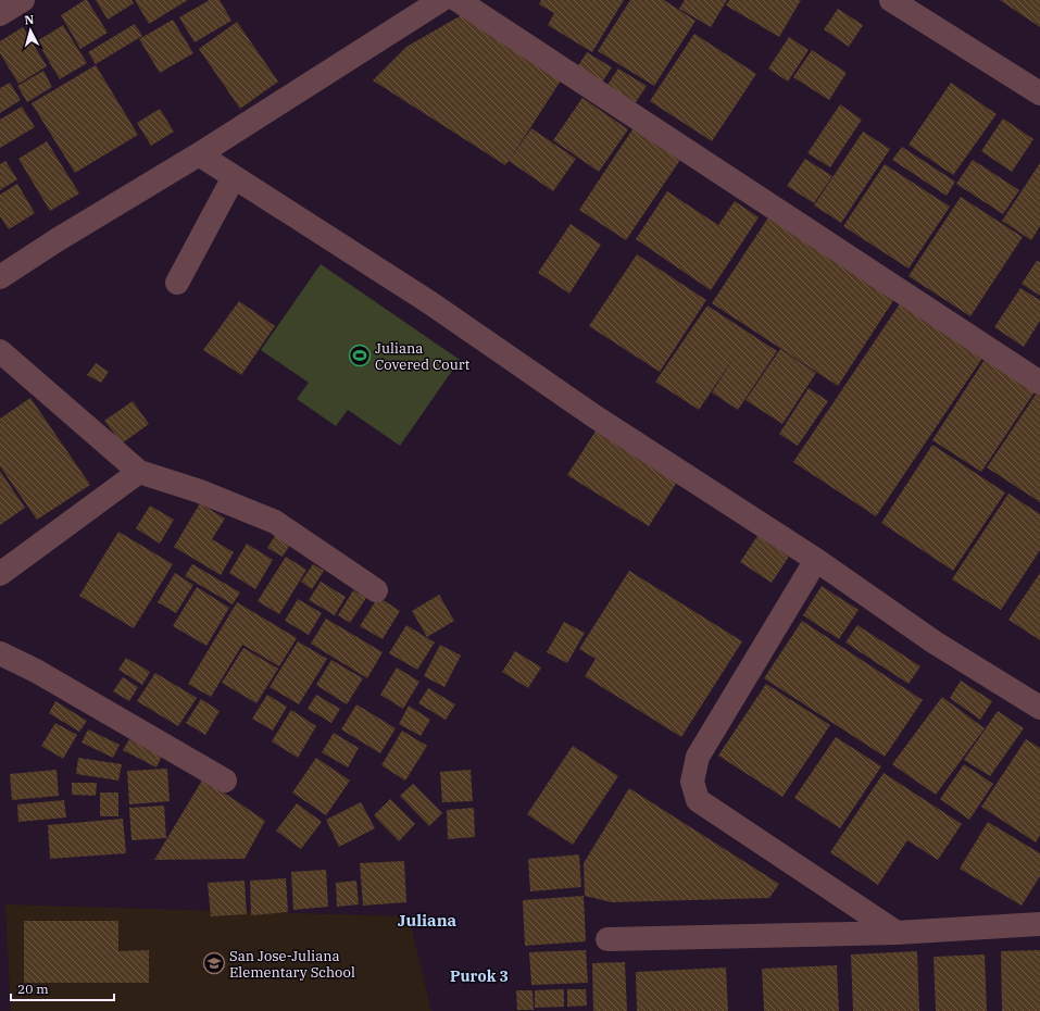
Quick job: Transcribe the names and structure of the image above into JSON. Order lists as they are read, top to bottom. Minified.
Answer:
{"districts":["Juliana","Purok 3"],"places":{"sports":["Juliana Covered Court"],"school or university":["San Jose-Juliana Elementary School"]},"scale_bar":"20 m","north":"top"}
